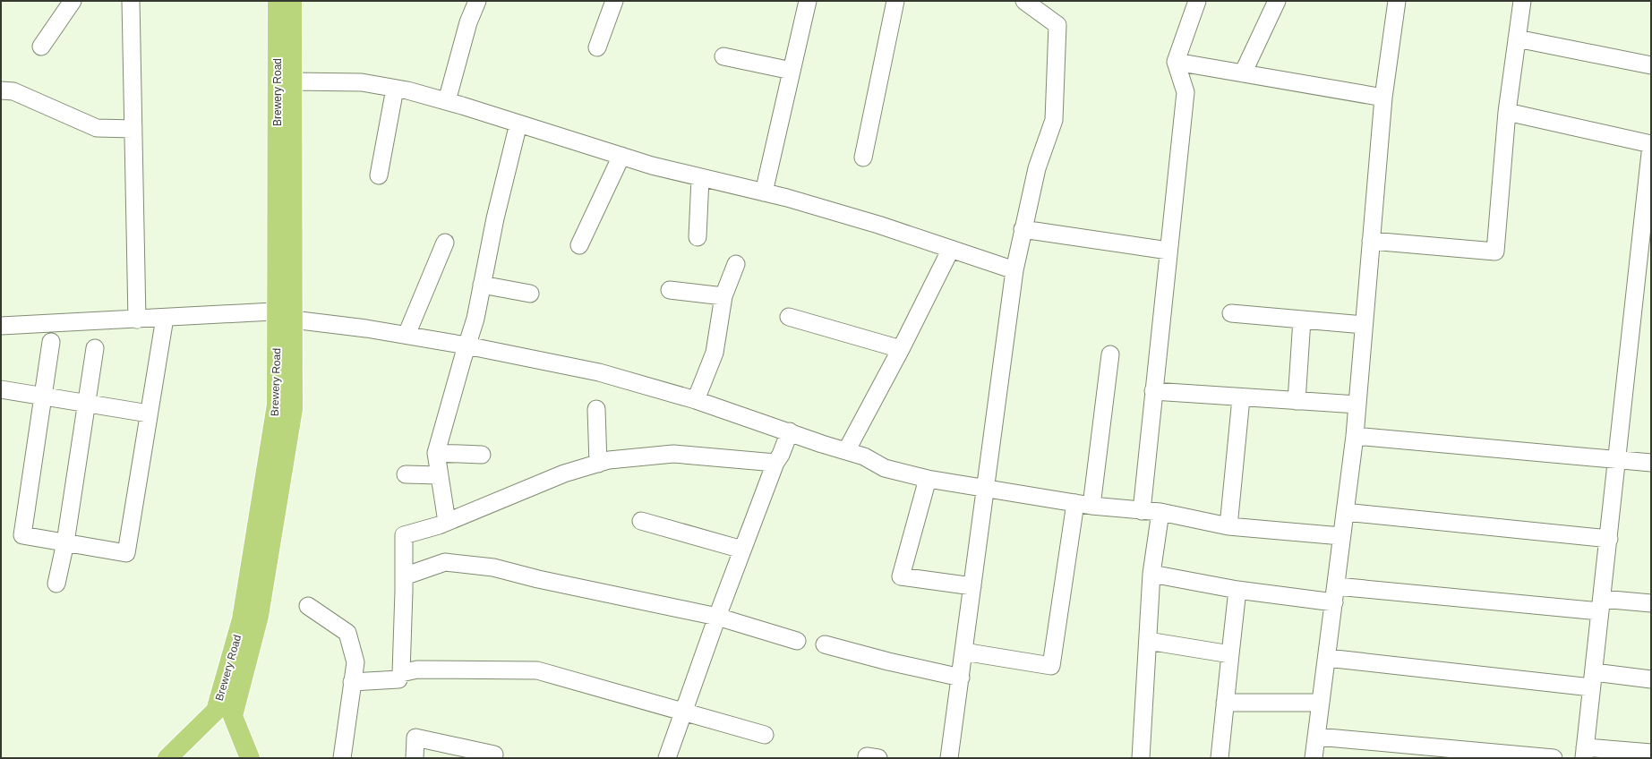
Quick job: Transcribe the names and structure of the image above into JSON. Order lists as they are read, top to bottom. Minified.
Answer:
{"streets":{"main road":["Brewery Road"]}}
